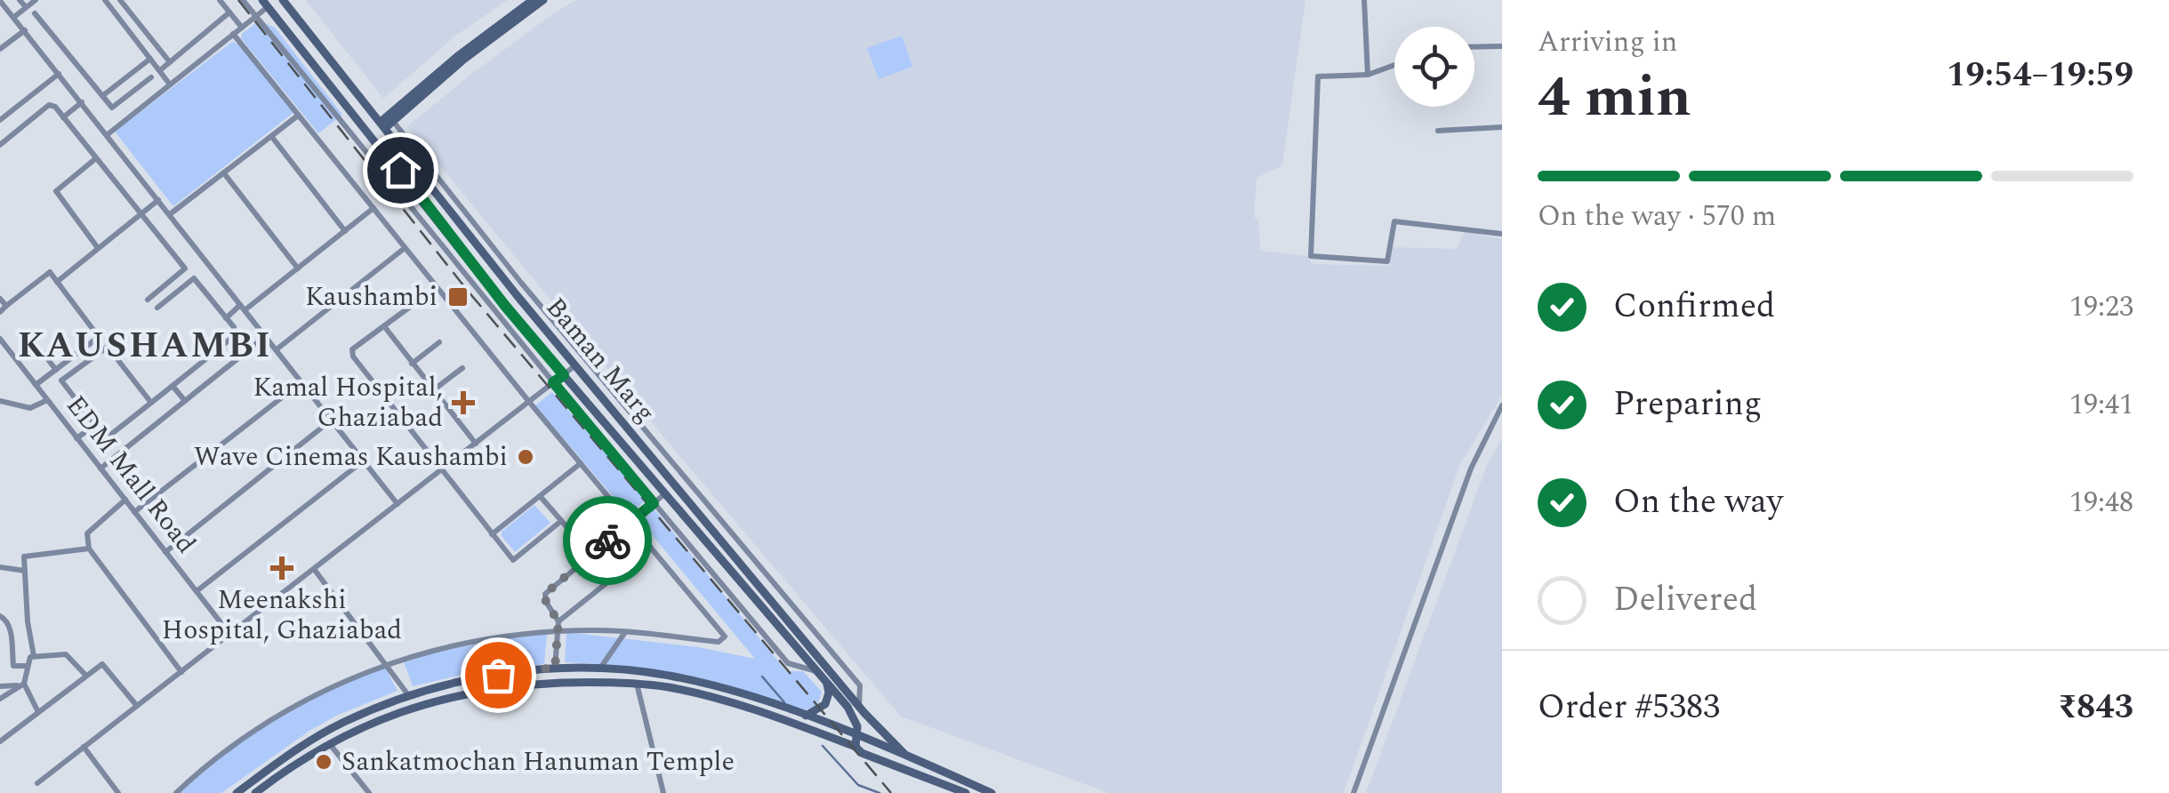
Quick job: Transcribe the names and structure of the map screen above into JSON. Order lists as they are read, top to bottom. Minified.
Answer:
{"streets":{"main road":["Baman Marg"],"street":["EDM Mall Road"]},"districts":["KAUSHAMBI"],"places":{"transit":["Kaushambi"],"health":["Kamal Hospital, Ghaziabad","Meenakshi Hospital, Ghaziabad"],"other":["Wave Cinemas Kaushambi","Sankatmochan Hanuman Temple"]},"page":{"heading":["4 min","Arriving in","19:54–19:59"],"panel":["Order #5383","₹843"],"bar":"On the way · 570 m","list":[["Confirmed","19:23"],["Preparing","19:41"],["On the way","19:48"],"Delivered"]}}
